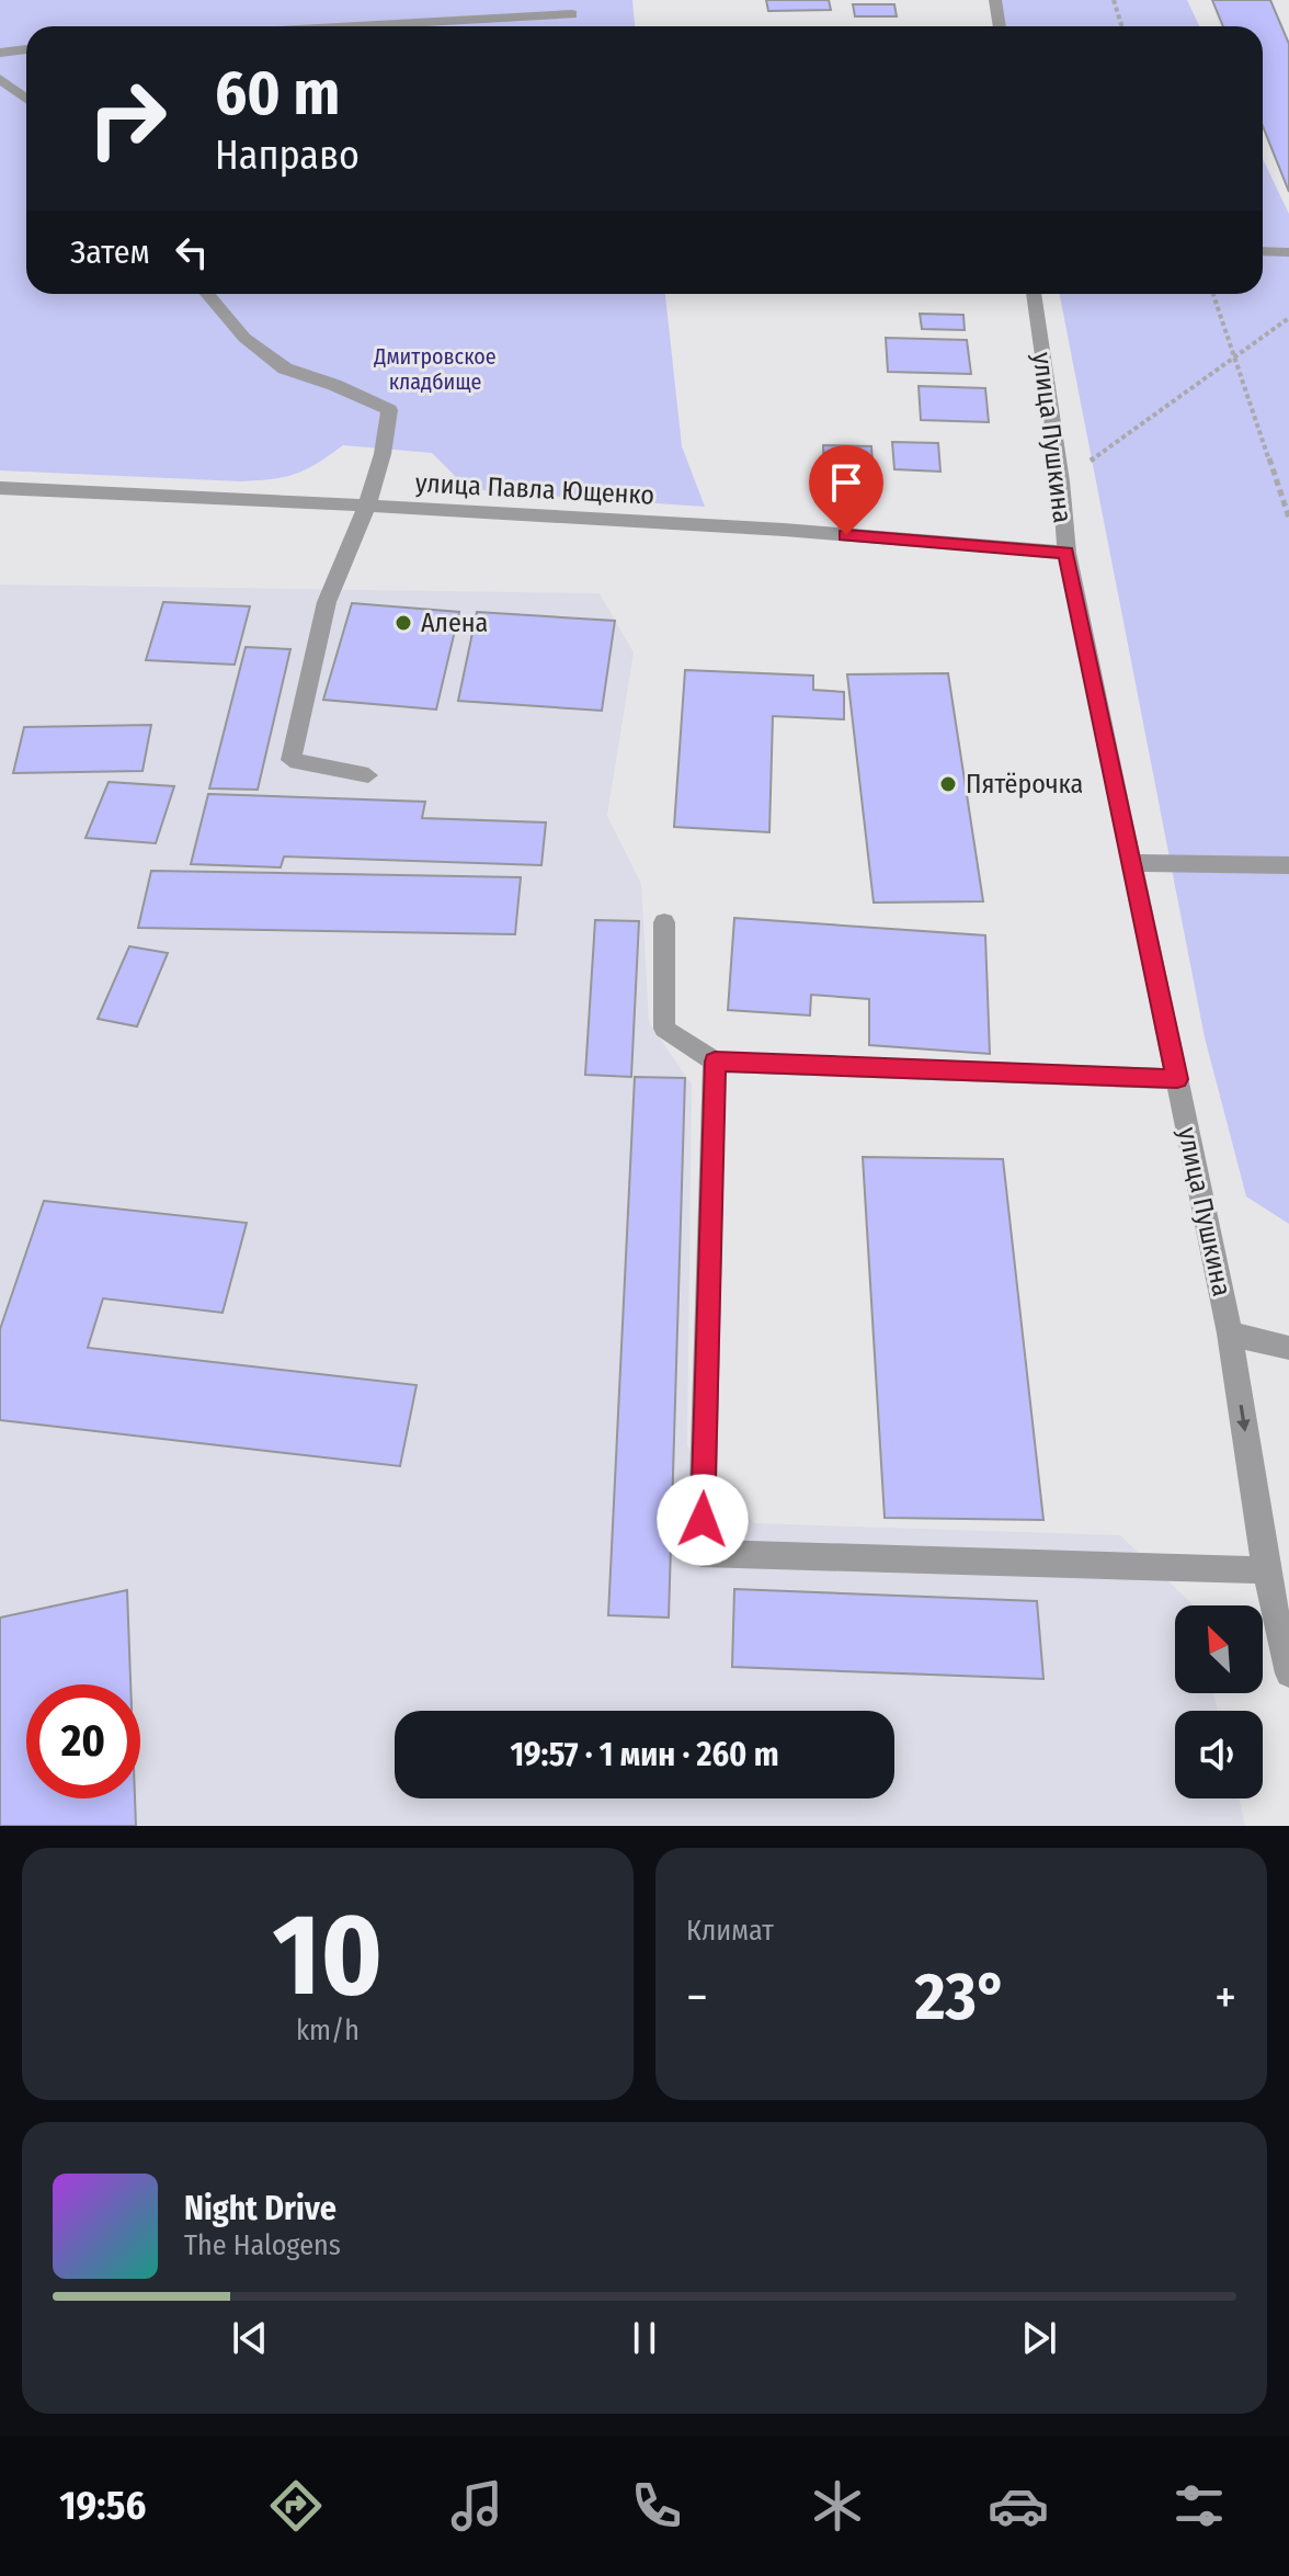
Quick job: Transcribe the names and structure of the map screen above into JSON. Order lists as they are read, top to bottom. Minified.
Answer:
{"streets":{"street":["улица Пушкина","улица Павла Ющенко"]},"crossings":[["улица Пушкина","улица Павла Ющенко"]],"parks":["Дмитровское кладбище"],"places":["Алена","Пятёрочка"],"north":"top left","page":{"turn":["60 m","Направо"],"then":"Затем","limit":"20","trip":"19:57 · 1 мин · 260 m","tile":[["10","km/h"],"Климат"],"heat":["−","23°","+"],"song":["Night Drive","The Halogens"],"tabs":"19:56"}}
